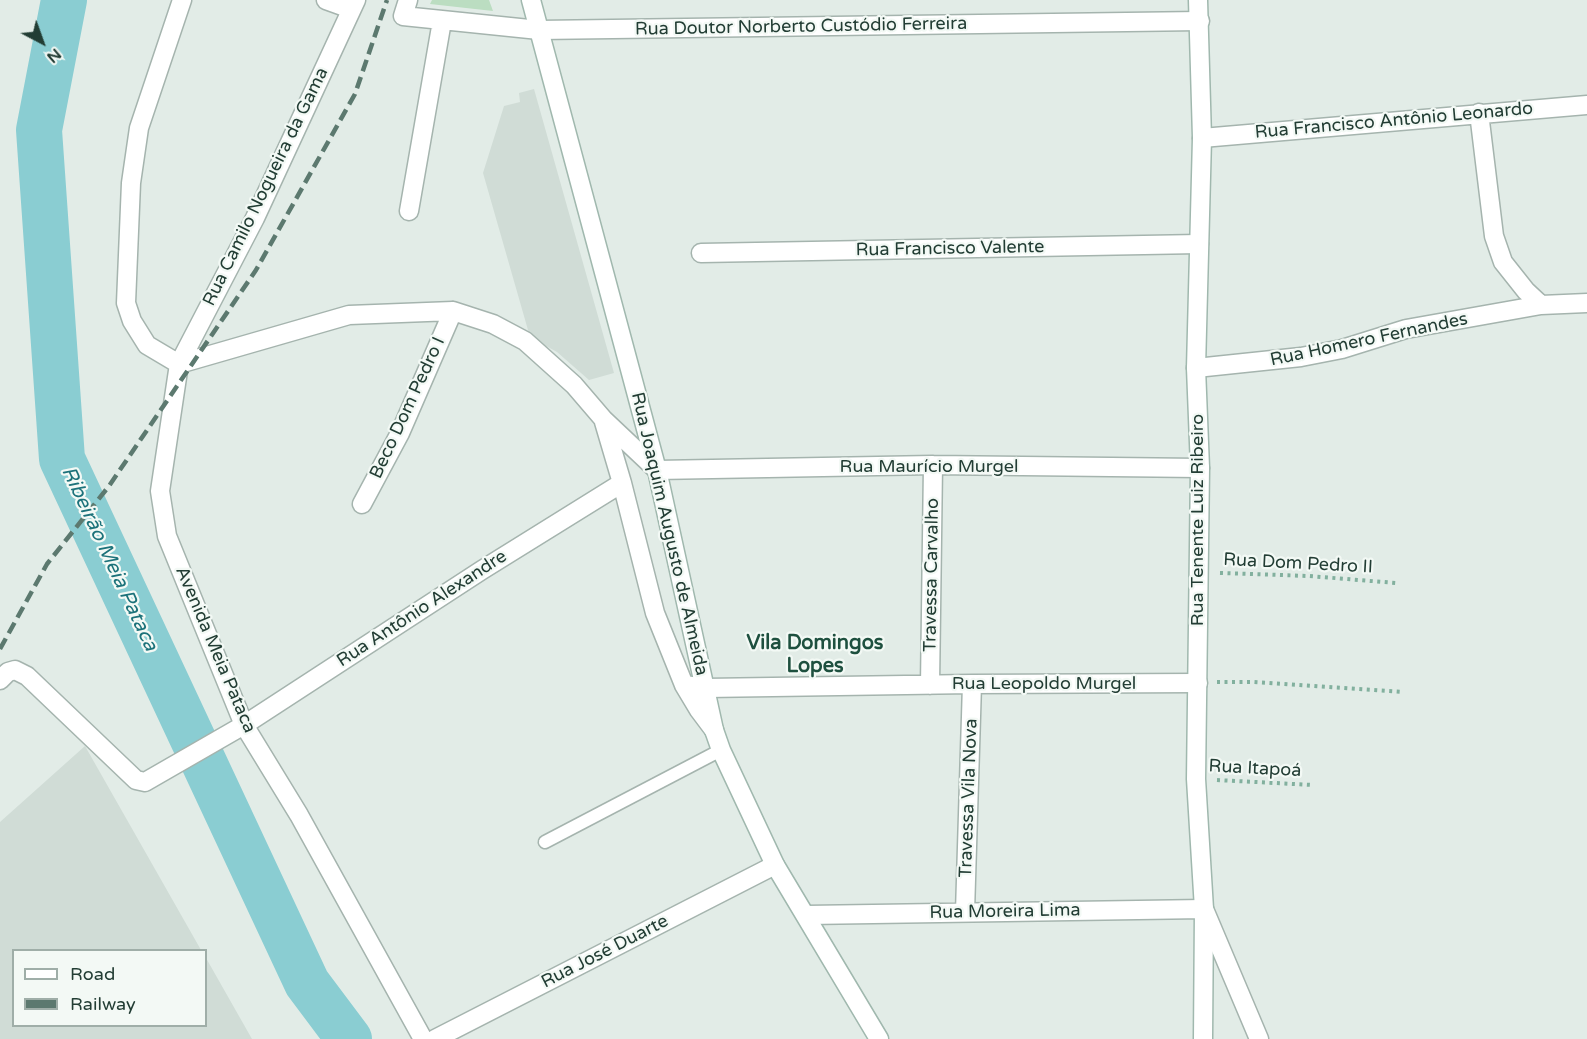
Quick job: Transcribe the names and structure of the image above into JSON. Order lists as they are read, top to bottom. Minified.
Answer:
{"streets":{"street":["Rua Doutor Norberto Custódio Ferreira","Rua Francisco Antônio Leonardo","Rua Camilo Nogueira da Gama","Rua Francisco Valente","Rua Homero Fernandes","Beco Dom Pedro I","Rua Maurício Murgel","Rua Tenente Luiz Ribeiro","Rua Joaquim Augusto de Almeida","Travessa Carvalho","Rua Antônio Alexandre","Avenida Meia Pataca","Rua Leopoldo Murgel","Travessa Vila Nova","Rua Moreira Lima","Rua José Duarte"],"path":["Rua Dom Pedro II","Rua Itapoá"]},"crossings":[["Rua Doutor Norberto Custódio Ferreira","Rua Tenente Luiz Ribeiro"],["Rua Doutor Norberto Custódio Ferreira","Rua Joaquim Augusto de Almeida"],["Rua Francisco Antônio Leonardo","Rua Tenente Luiz Ribeiro"],["Rua Camilo Nogueira da Gama","Avenida Meia Pataca"],["Rua Francisco Valente","Rua Tenente Luiz Ribeiro"],["Rua Homero Fernandes","Rua Tenente Luiz Ribeiro"],["Rua Maurício Murgel","Rua Tenente Luiz Ribeiro"],["Rua Maurício Murgel","Rua Joaquim Augusto de Almeida"],["Rua Maurício Murgel","Travessa Carvalho"],["Rua Tenente Luiz Ribeiro","Rua Dom Pedro II"],["Rua Tenente Luiz Ribeiro","Rua Leopoldo Murgel"],["Rua Tenente Luiz Ribeiro","Rua Itapoá"],["Rua Tenente Luiz Ribeiro","Rua Moreira Lima"],["Rua Joaquim Augusto de Almeida","Rua Leopoldo Murgel"],["Rua Joaquim Augusto de Almeida","Rua Moreira Lima"],["Rua Joaquim Augusto de Almeida","Rua José Duarte"],["Travessa Carvalho","Rua Leopoldo Murgel"],["Rua Antônio Alexandre","Avenida Meia Pataca"],["Rua Leopoldo Murgel","Travessa Vila Nova"],["Travessa Vila Nova","Rua Moreira Lima"]],"districts":["Vila Domingos Lopes"],"water":["Ribeirão Meia Pataca"],"legend":["Road","Railway"],"north":"bottom right"}
